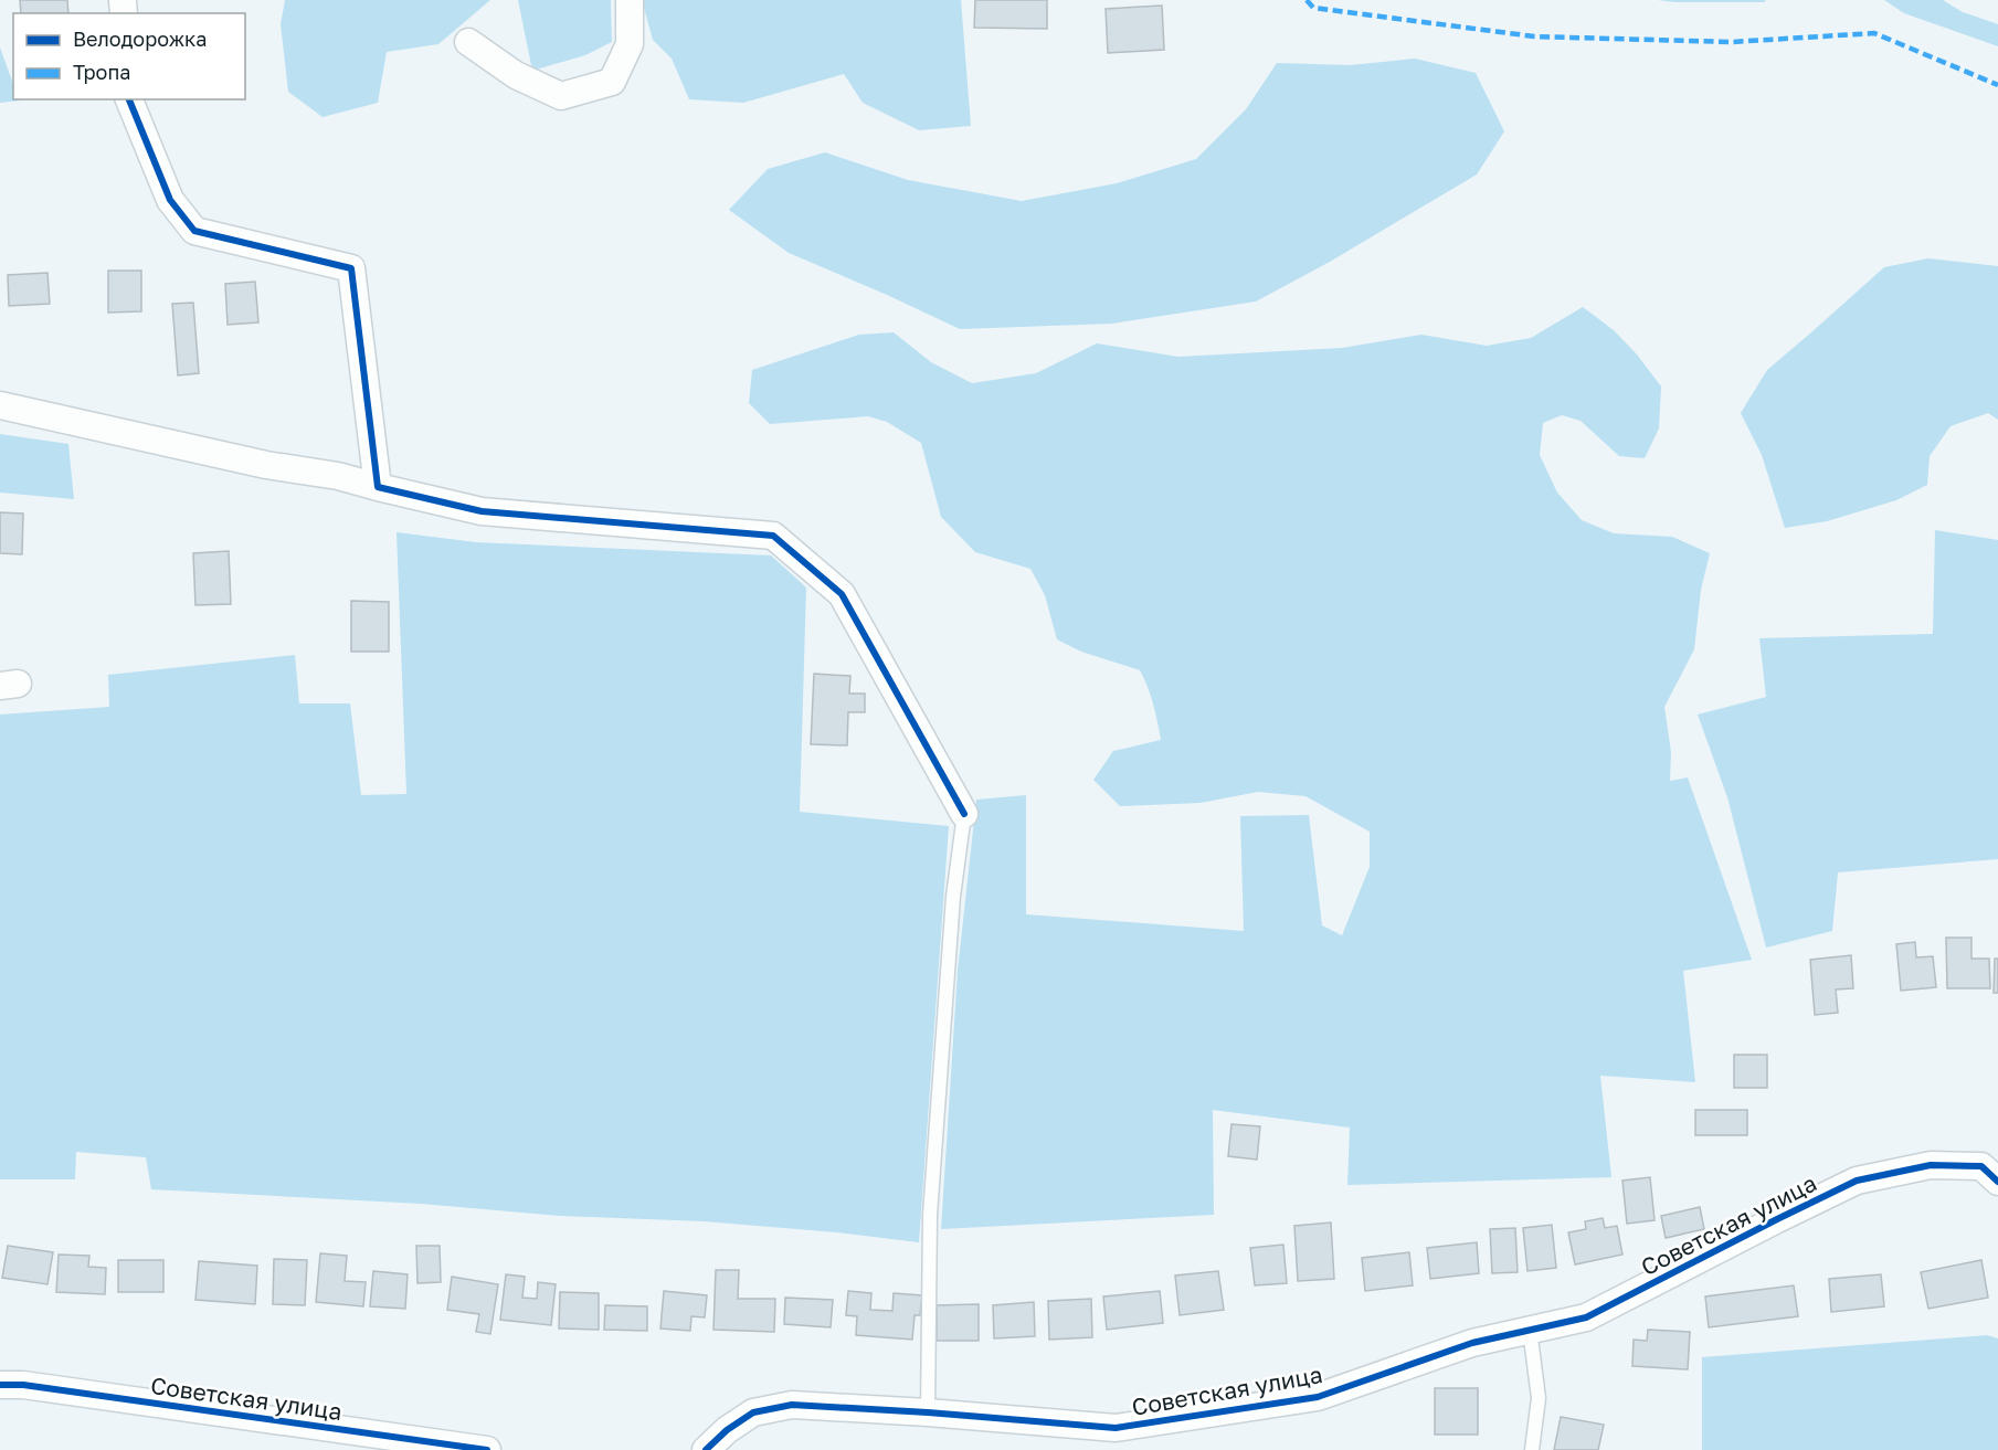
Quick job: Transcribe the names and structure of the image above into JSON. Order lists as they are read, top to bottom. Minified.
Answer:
{"streets":{"street":["Советская улица"]},"legend":["Велодорожка","Тропа"]}
